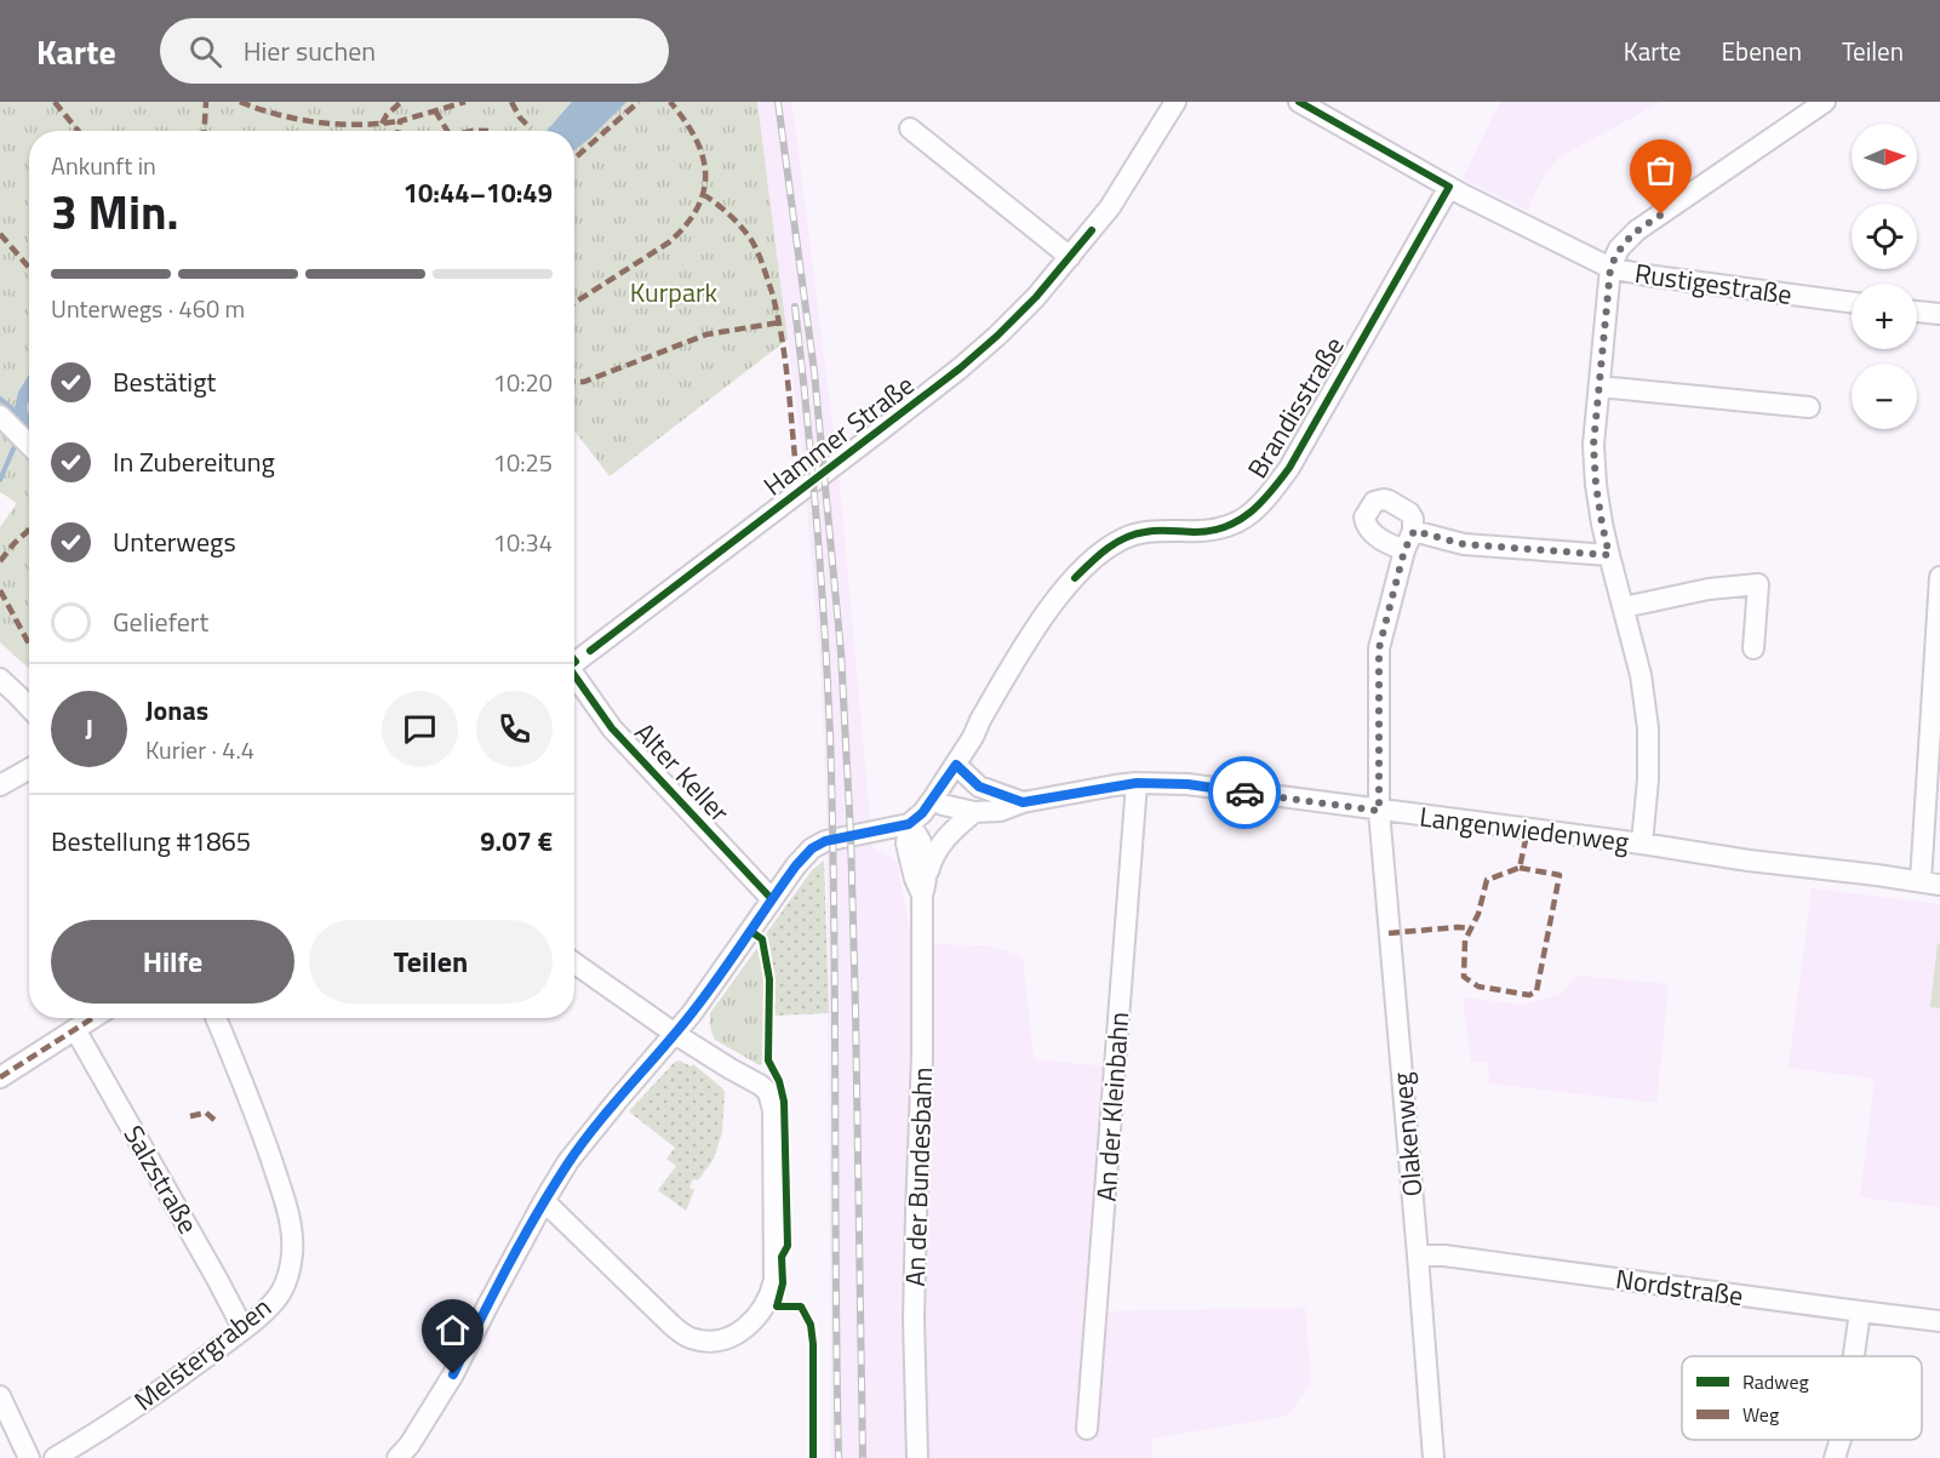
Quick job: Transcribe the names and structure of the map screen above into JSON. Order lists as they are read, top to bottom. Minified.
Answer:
{"streets":{"street":["Rustigestraße","Brandisstraße","Hammer Straße","Alter Keller","Langenwiedenweg","An der Kleinbahn","Olakenweg","An der Bundesbahn","Salzstraße","Nordstraße","Melstergraben"]},"crossings":[["Rustigestraße","Brandisstraße"],["Brandisstraße","Langenwiedenweg"],["Langenwiedenweg","An der Kleinbahn"],["Langenwiedenweg","Olakenweg"],["Olakenweg","Nordstraße"],["Salzstraße","Melstergraben"]],"parks":["Kurpark"],"legend":["Radweg","Weg"],"north":"right","page":{"header":"Karte","search":"Hier suchen","nav":["Karte","Ebenen","Teilen"],"map_buttons":["+","−"],"heading":["3 Min.","Ankunft in","10:44–10:49"],"panel":["Jonas","Kurier · 4.4","Bestellung #1865","9.07 €"],"bar":"Unterwegs · 460 m","list":[["Bestätigt","10:20"],["In Zubereitung","10:25"],["Unterwegs","10:34"],"Geliefert"],"round":"J","buttons":["Hilfe","Teilen"]}}
